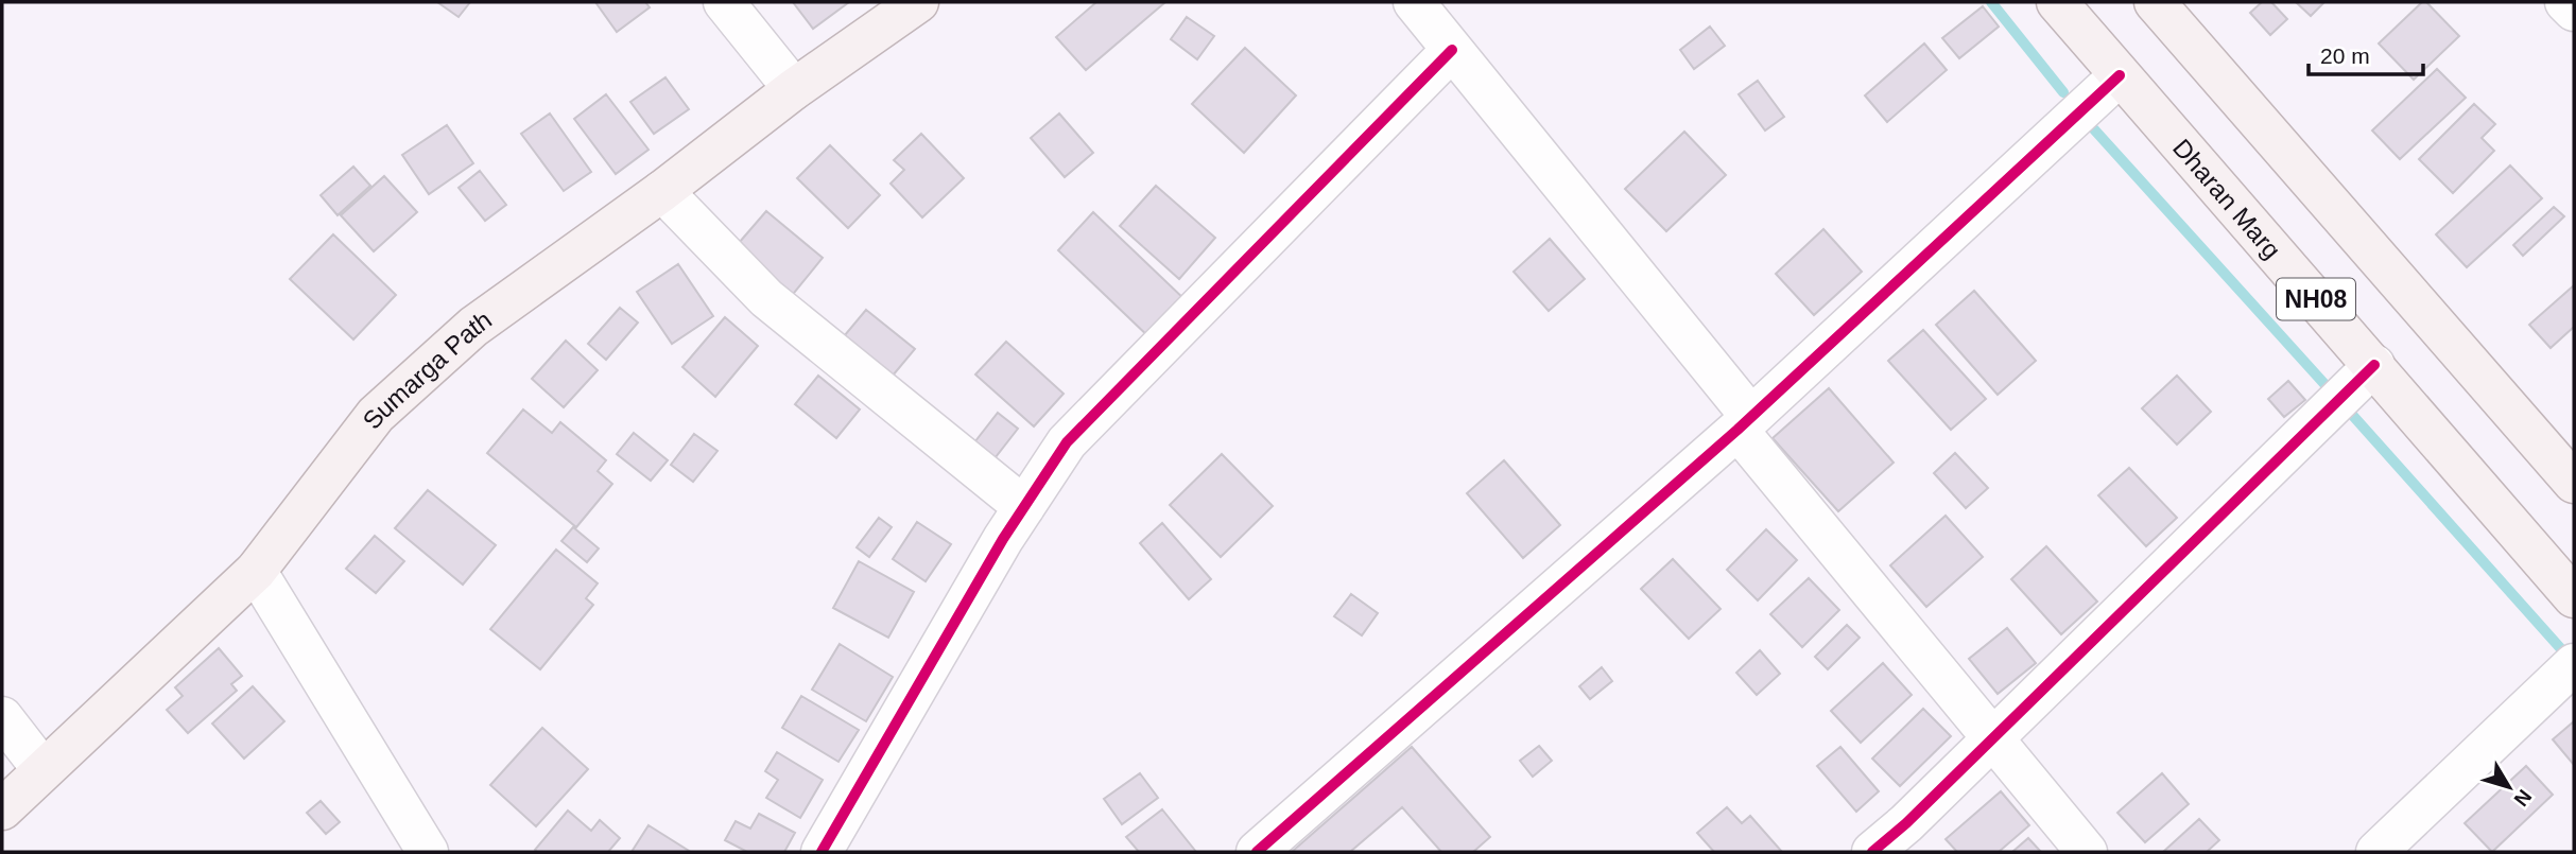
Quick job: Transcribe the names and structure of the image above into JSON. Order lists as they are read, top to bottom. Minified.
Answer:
{"streets":{"main road":["Dharan Marg","NH08","Sumarga Path"]},"scale_bar":"20 m","north":"bottom right"}
